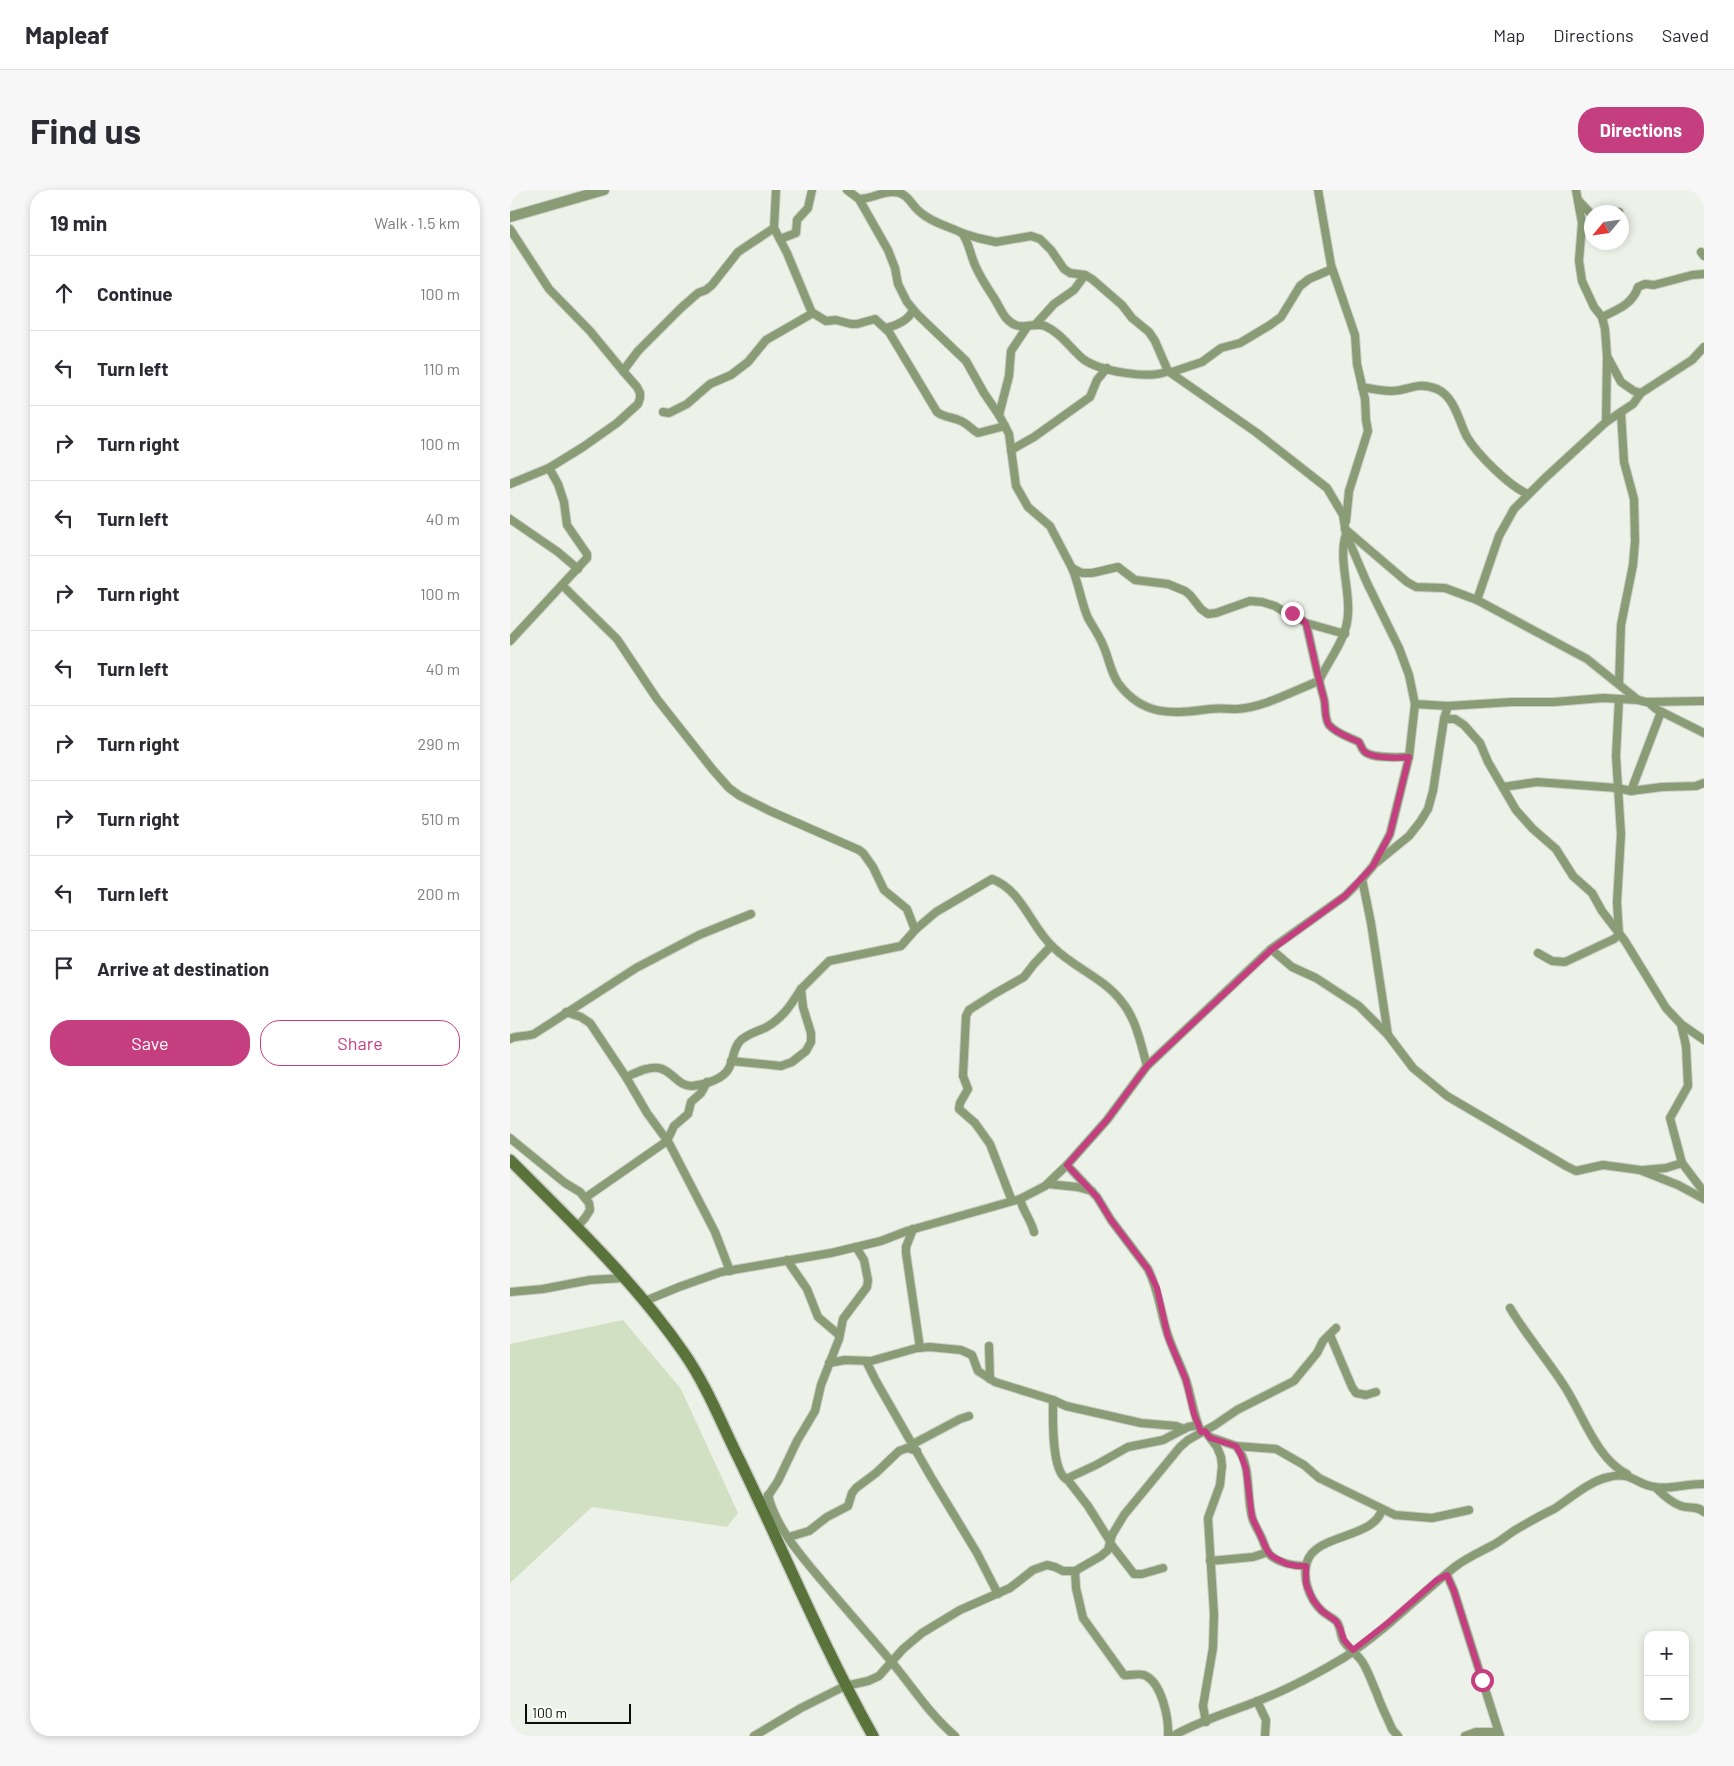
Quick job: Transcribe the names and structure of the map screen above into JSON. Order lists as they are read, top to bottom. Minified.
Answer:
{"scale_bar":"100 m","north":"bottom left","page":{"header":"Mapleaf","nav":["Map","Directions","Saved"],"buttons":["Directions",["Save","Share"]],"title":"Find us","heading":["19 min","Walk · 1.5 km"],"list":[["Continue","100 m"],["Turn left","110 m"],["Turn right","100 m"],["Turn left","40 m"],["Turn right","100 m"],["Turn left","40 m"],["Turn right","290 m"],["Turn right","510 m"],["Turn left","200 m"],"Arrive at destination"],"map_buttons":["+","−"],"scale":"100 m"}}
